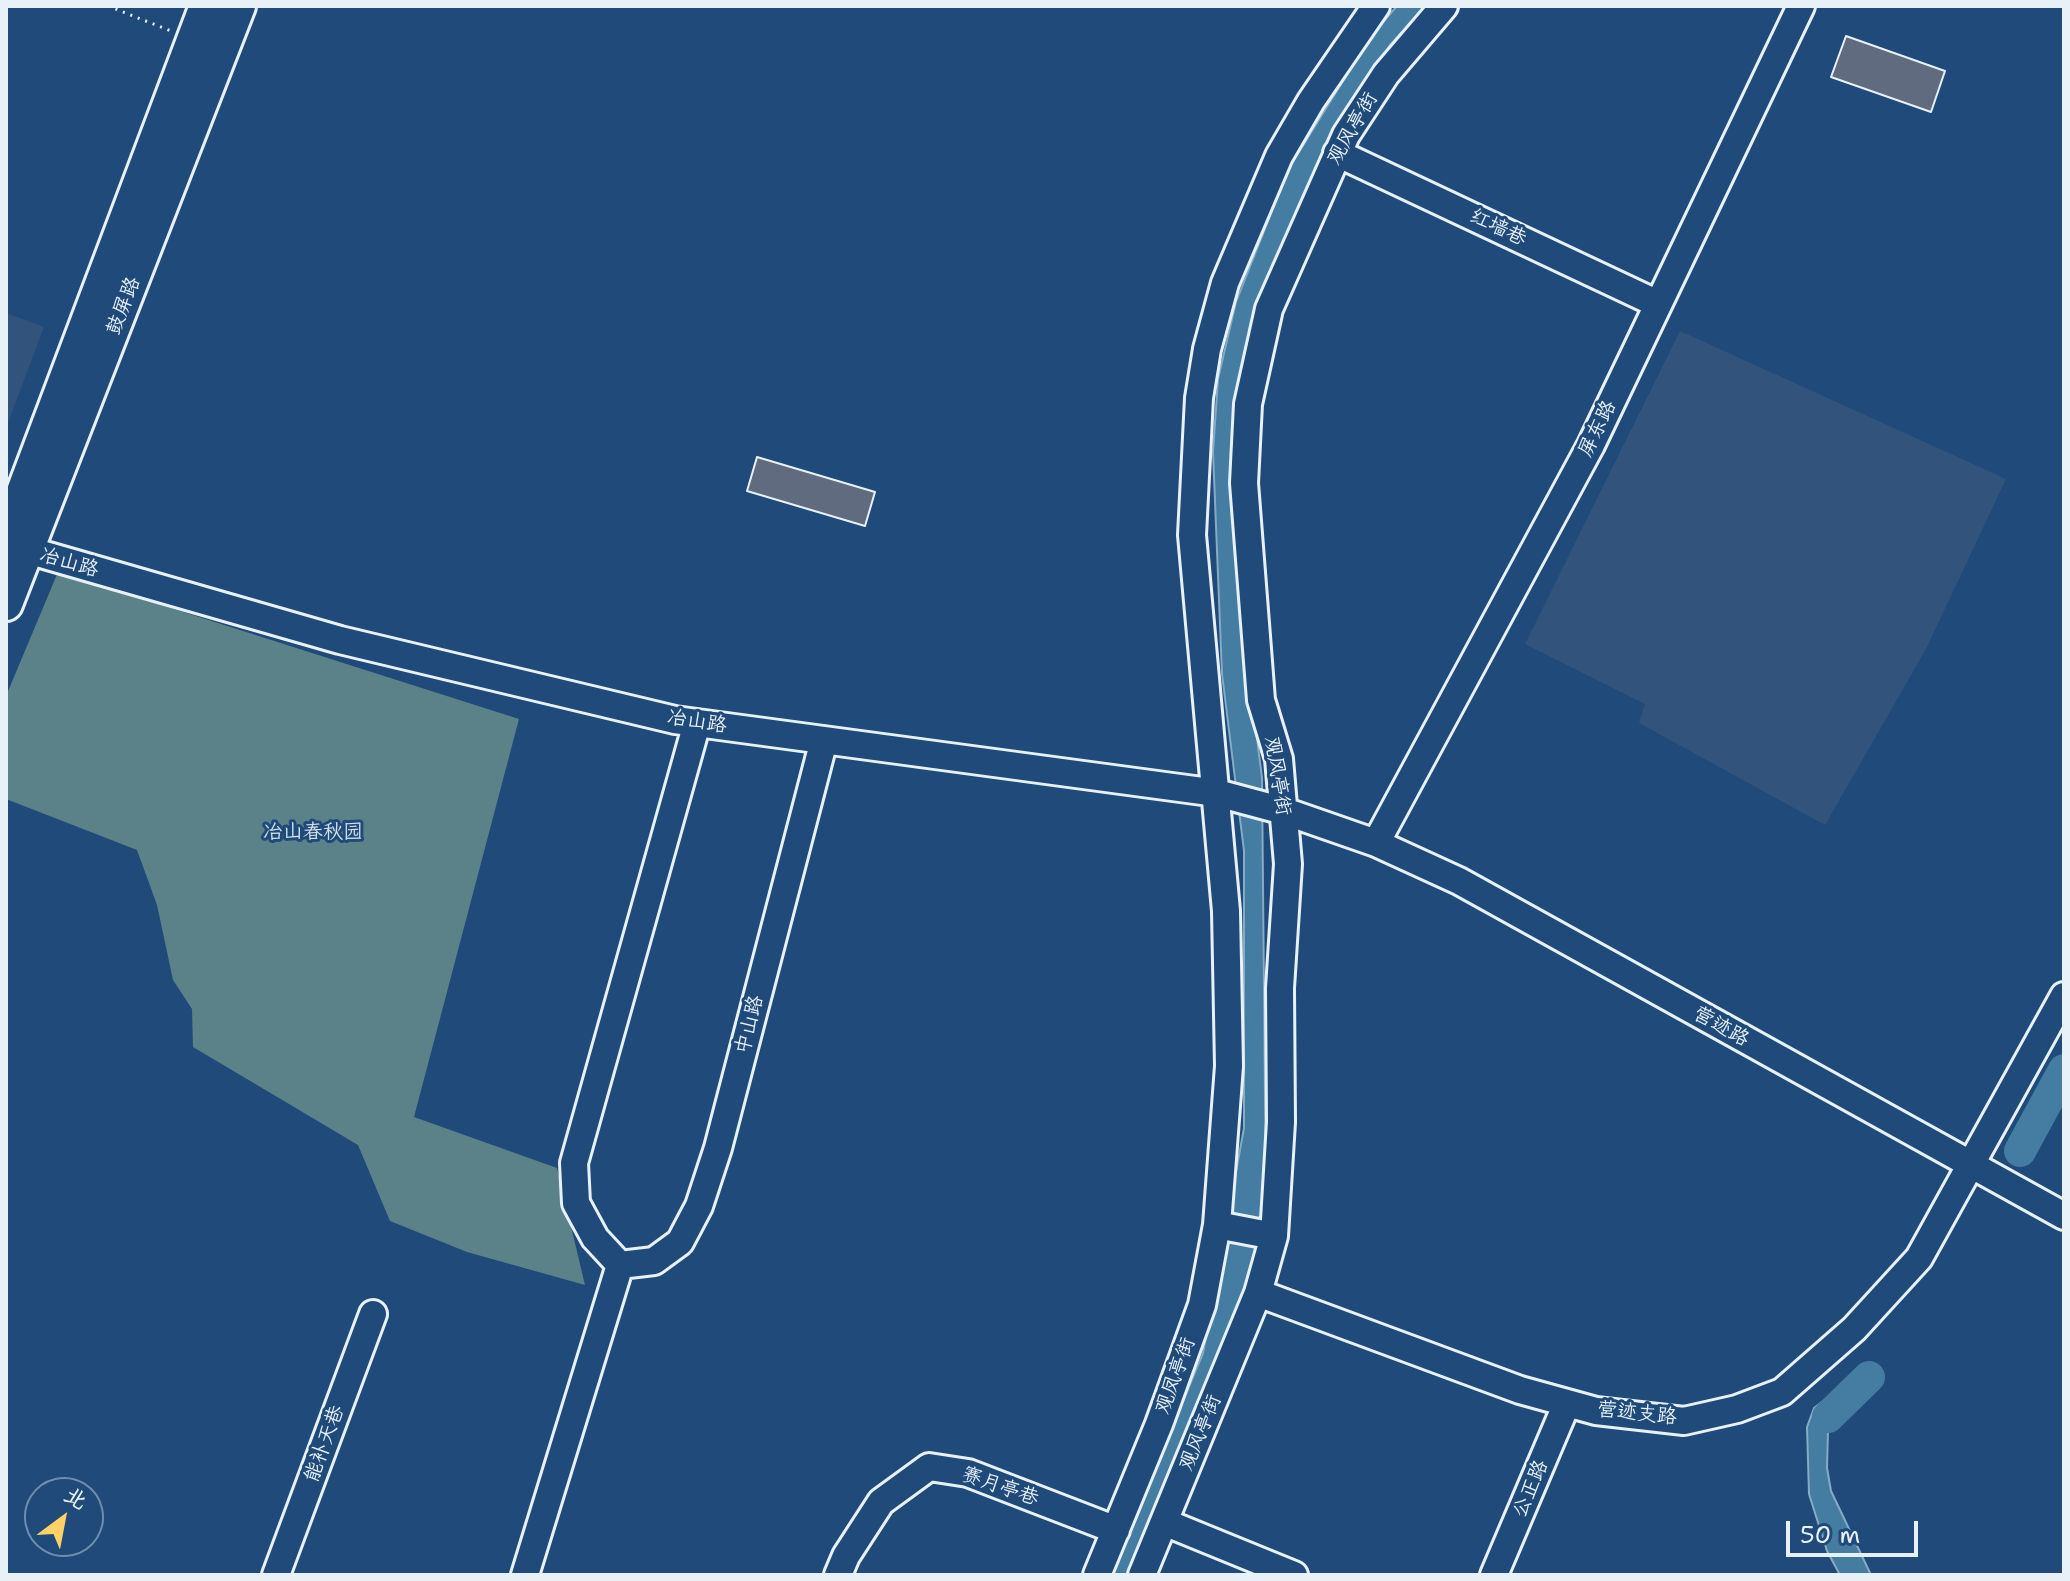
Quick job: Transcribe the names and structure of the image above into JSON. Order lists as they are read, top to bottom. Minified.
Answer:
{"streets":{"main road":["鼓屏路"],"street":["观风亭街","红墙巷","屏东路","冶山路","中山路","营迹路","观凤亭街","营迹支路","能补天巷","赛月亭巷","公正路"]},"crossings":[["观风亭街","红墙巷"],["观风亭街","冶山路"],["观风亭街","营迹支路"],["红墙巷","屏东路"],["鼓屏路","冶山路"],["屏东路","冶山路"],["屏东路","营迹路"],["冶山路","中山路"],["冶山路","营迹路"],["冶山路","观凤亭街"],["营迹路","营迹支路"],["观凤亭街","赛月亭巷"],["营迹支路","公正路"]],"parks":["冶山春秋园"],"scale_bar":"50 m","north":"top right"}
